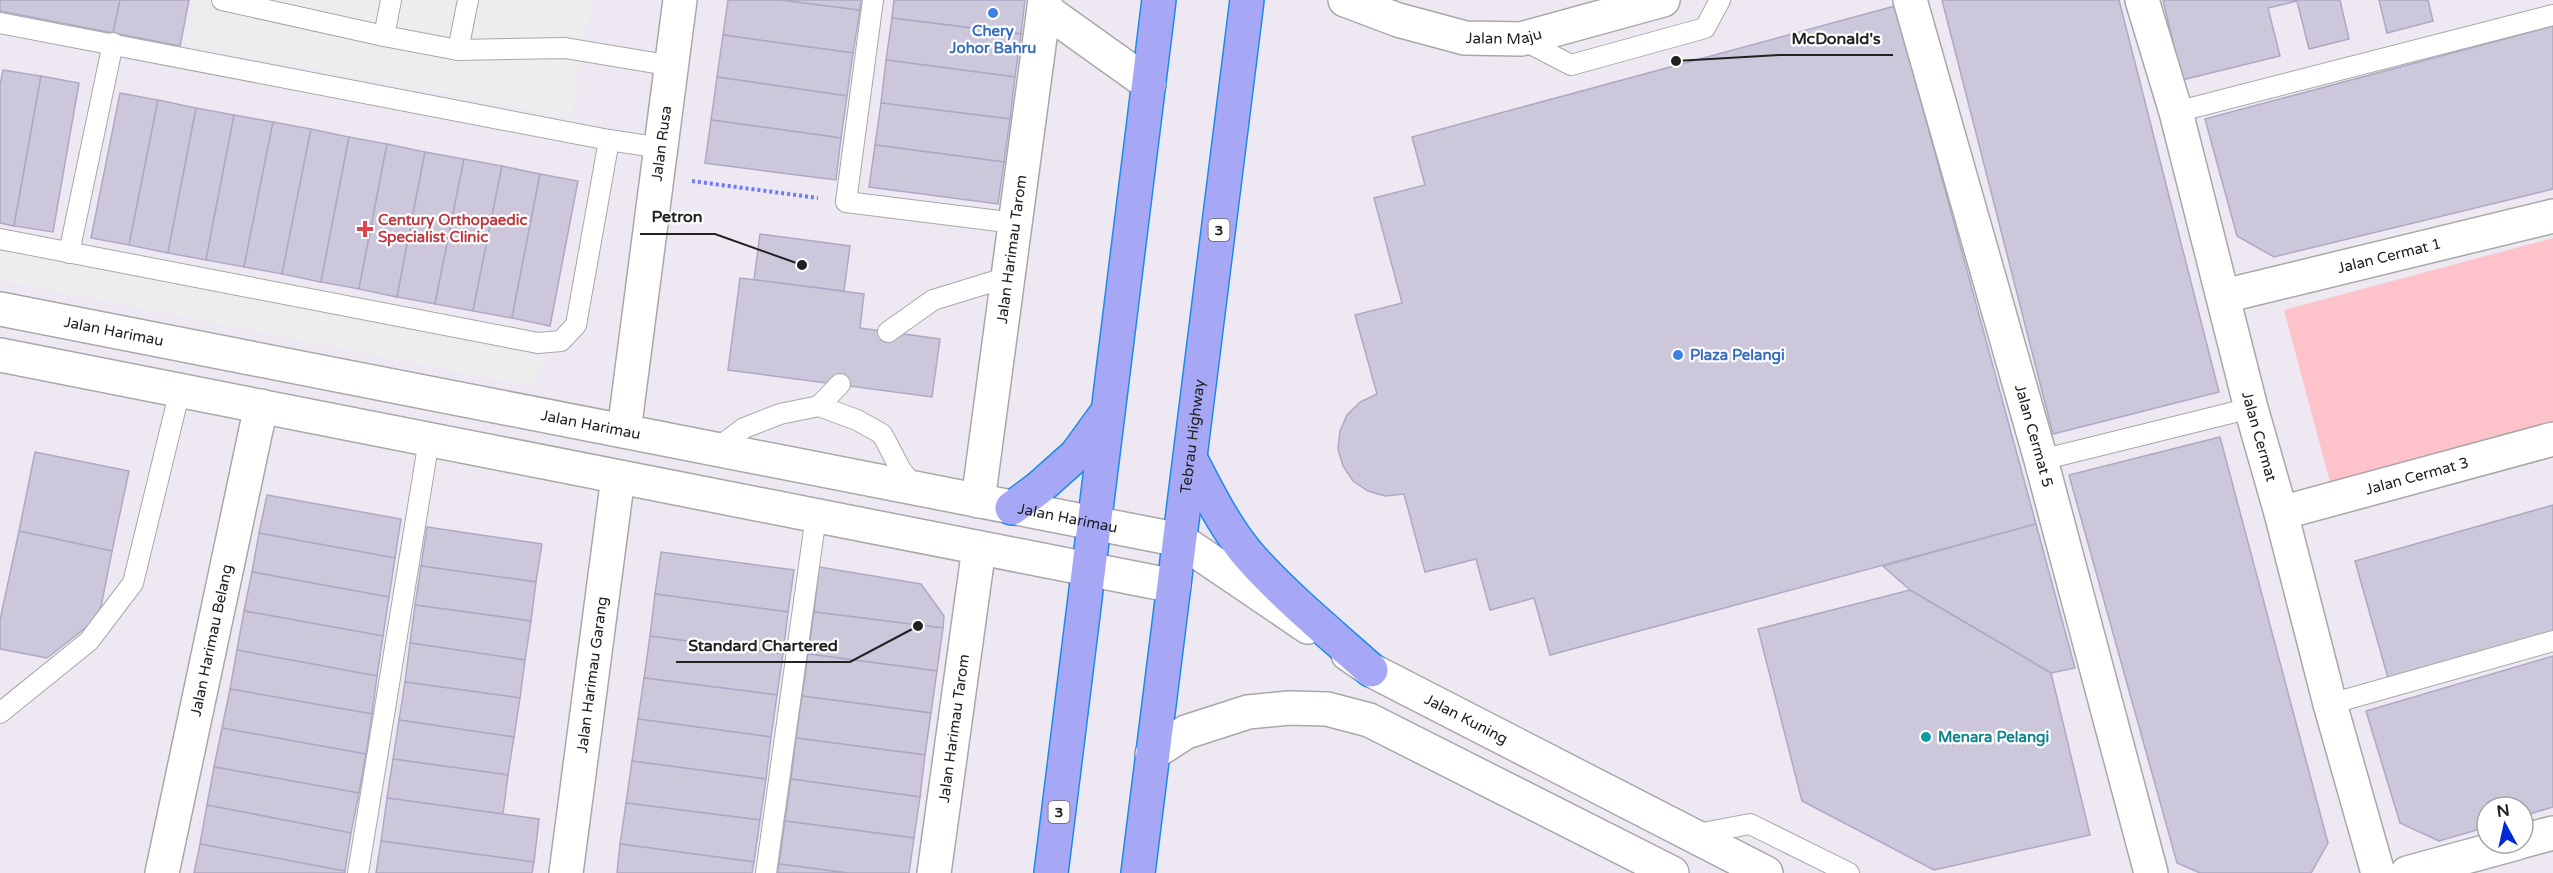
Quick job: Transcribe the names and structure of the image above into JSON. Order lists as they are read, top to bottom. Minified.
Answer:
{"streets":{"highway":["3","Tebrau Highway"],"street":["Jalan Maju","Jalan Rusa","Jalan Harimau Tarom","Jalan Cermat 1","Jalan Harimau","Jalan Cermat 5","Jalan Cermat","Jalan Cermat 3","Jalan Harimau Belang","Jalan Harimau Garang","Jalan Kuning"]},"crossings":[["Jalan Rusa","Jalan Harimau"],["3","Jalan Harimau"],["Jalan Harimau Tarom","Jalan Harimau"],["Jalan Cermat 1","Jalan Cermat"],["Jalan Harimau","Tebrau Highway"],["Jalan Harimau","Jalan Kuning"],["Jalan Cermat","Jalan Cermat 3"],["Tebrau Highway","Jalan Kuning"]],"places":{"other":["Chery Johor Bahru","McDonald's","Petron","Plaza Pelangi","Standard Chartered","Menara Pelangi"],"health":["Century Orthopaedic Specialist Clinic"]},"north":"top"}
